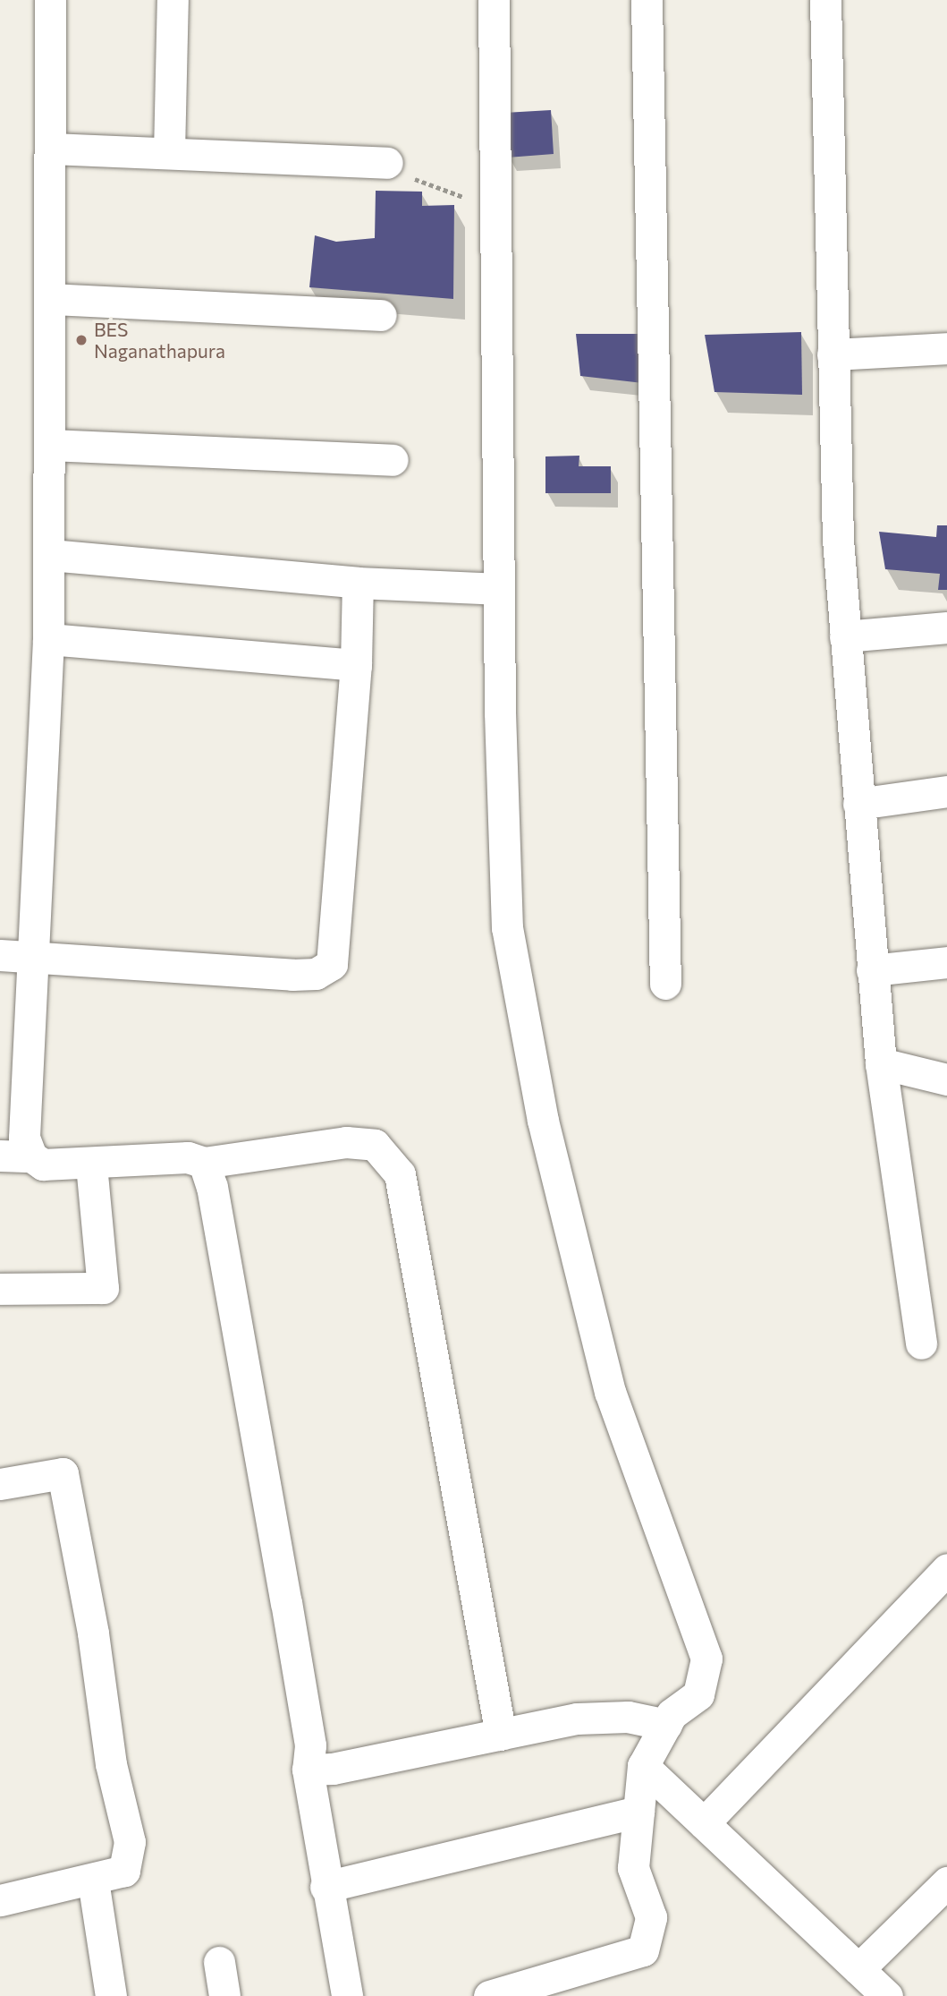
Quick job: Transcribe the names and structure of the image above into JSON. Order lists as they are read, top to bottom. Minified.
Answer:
{"places":["BES Naganathapura"]}
